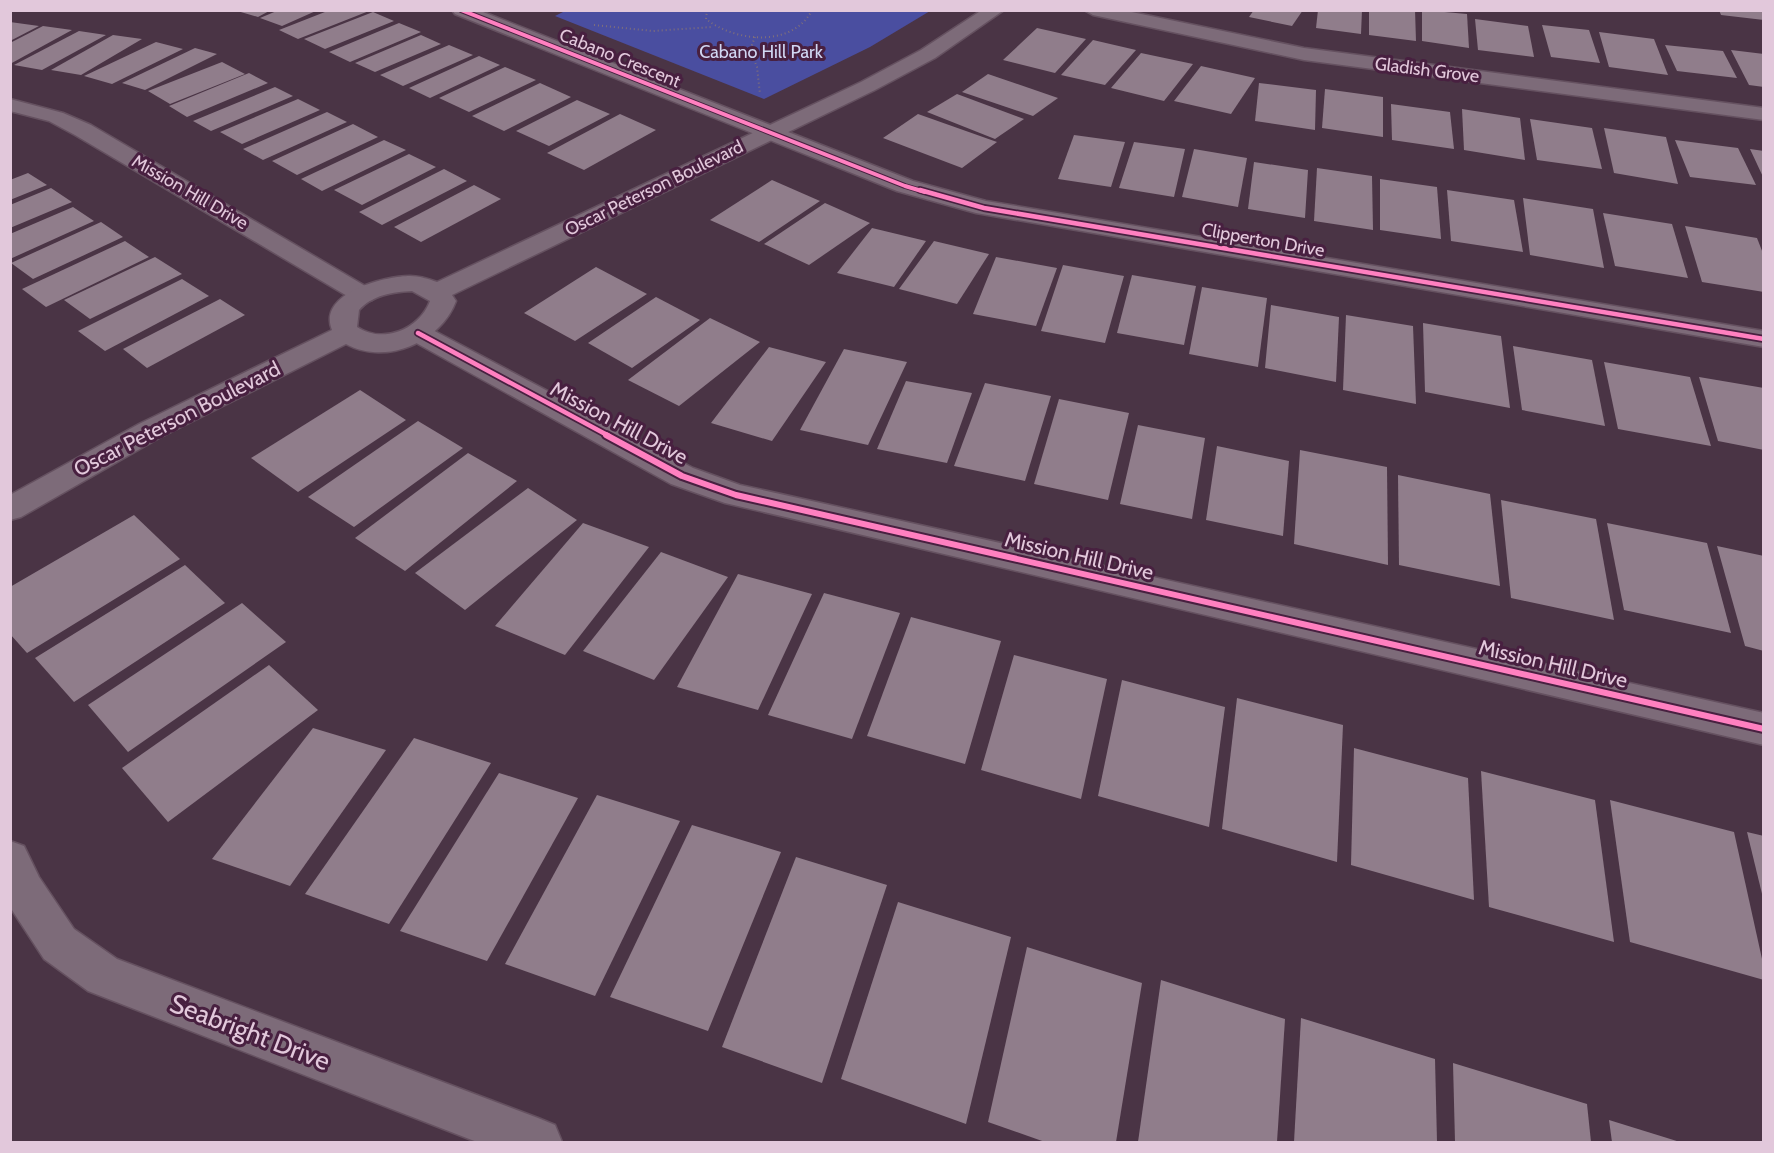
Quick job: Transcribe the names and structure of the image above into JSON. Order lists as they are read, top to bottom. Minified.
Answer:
{"streets":{"street":["Cabano Crescent","Gladish Grove","Oscar Peterson Boulevard","Mission Hill Drive","Clipperton Drive","Seabright Drive"]},"crossings":[["Cabano Crescent","Oscar Peterson Boulevard"],["Cabano Crescent","Clipperton Drive"],["Oscar Peterson Boulevard","Clipperton Drive"]],"parks":["Cabano Hill Park"]}
